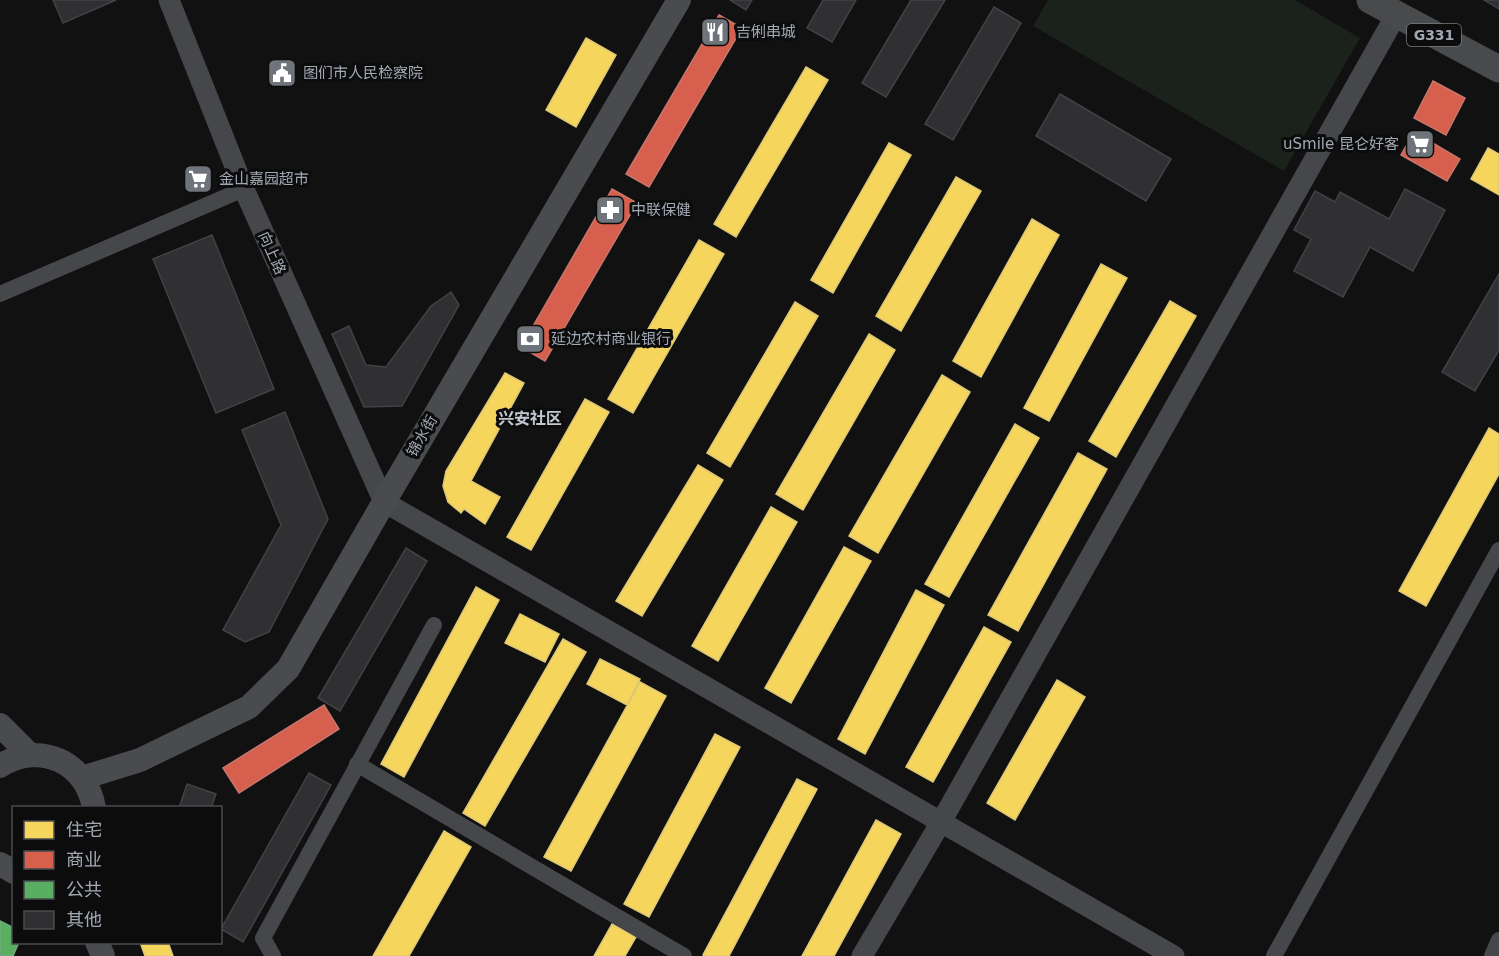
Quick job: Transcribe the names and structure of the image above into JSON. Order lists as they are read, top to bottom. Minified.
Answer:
{"streets":{"highway":["G331"],"main road":["锦水街"],"street":["向上路"]},"crossings":[["向上路","锦水街"]],"districts":["兴安社区"],"places":{"restaurant":["吉俐串城"],"public building":["图们市人民检察院"],"supermarket":["uSmile 昆仑好客","金山嘉园超市"],"pharmacy":["中联保健"],"bank":["延边农村商业银行"]},"legend":["住宅","商业","公共","其他"]}
